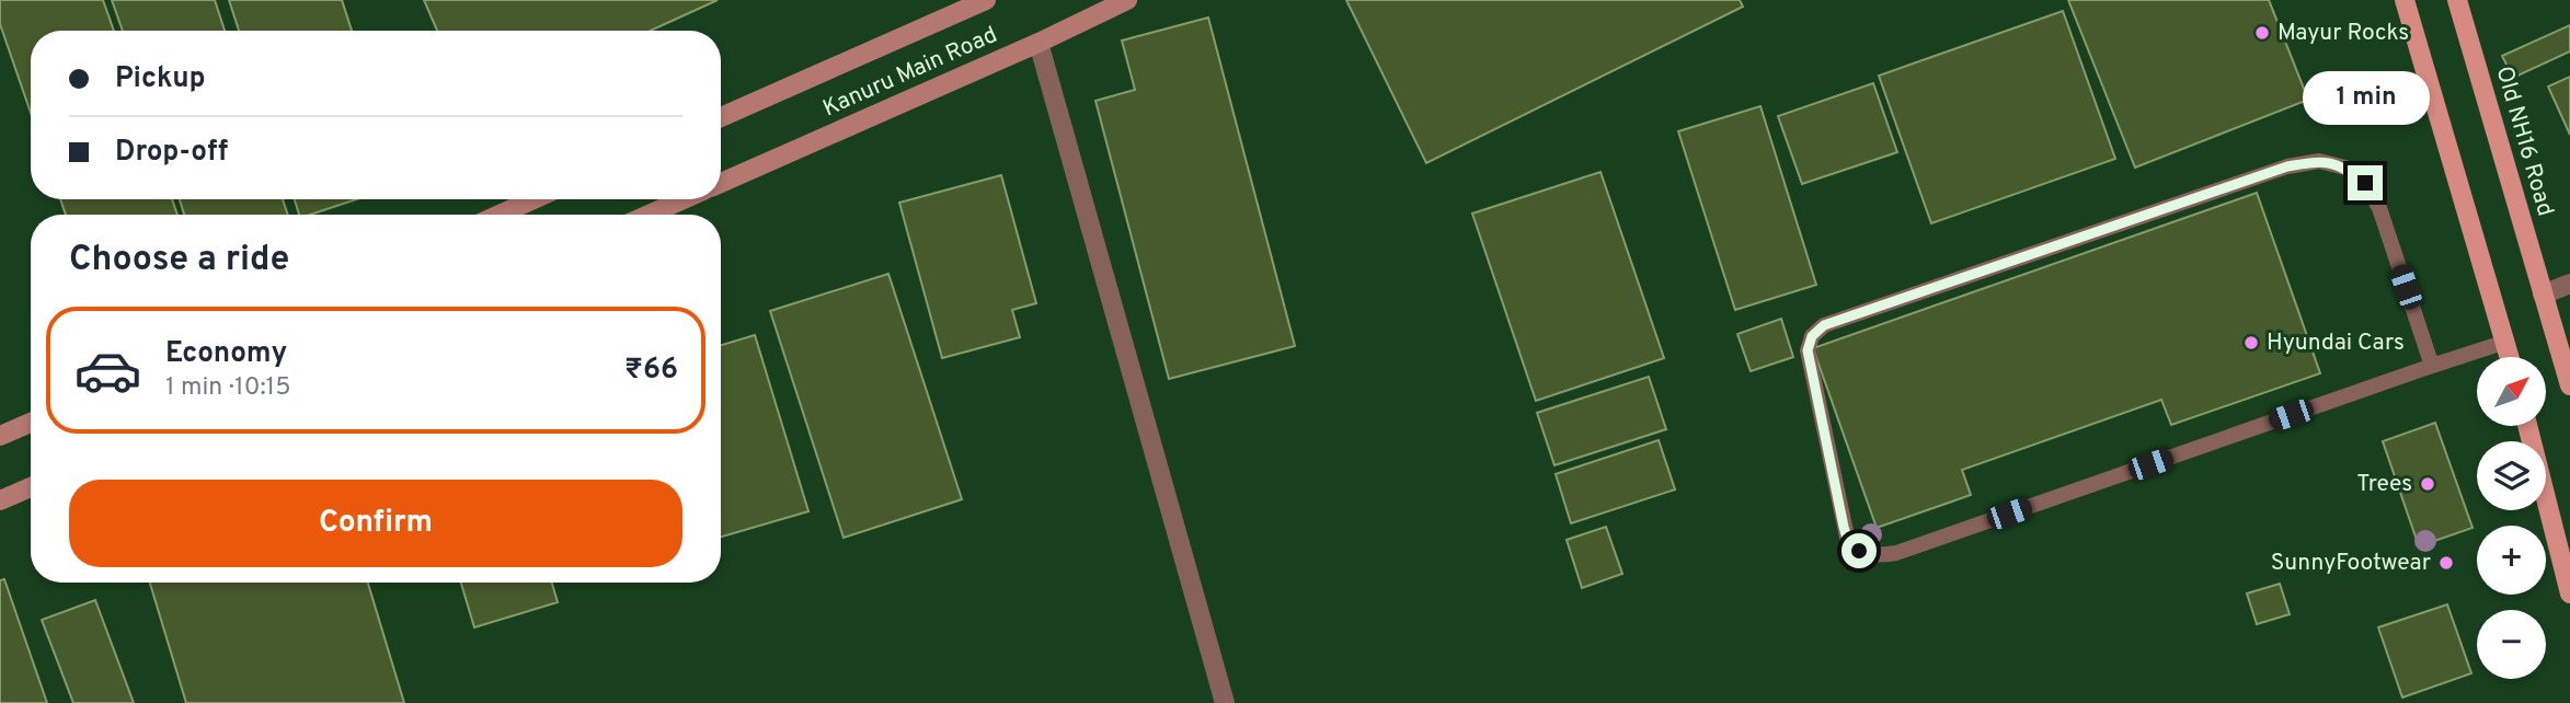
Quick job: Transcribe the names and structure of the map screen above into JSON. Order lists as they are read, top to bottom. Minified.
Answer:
{"streets":{"main road":["Kanuru Main Road","Old NH16 Road"]},"places":["Mayur Rocks","Hyundai Cars","Trees","SunnyFootwear"],"north":"top right","page":{"banner":["Pickup","Drop-off"],"bubble":"1 min","heading":"Choose a ride","list":[{"name":"Economy","note":"1 min · 10:15","value":"₹66"}],"map_buttons":["+","−"],"buttons":"Confirm"}}
